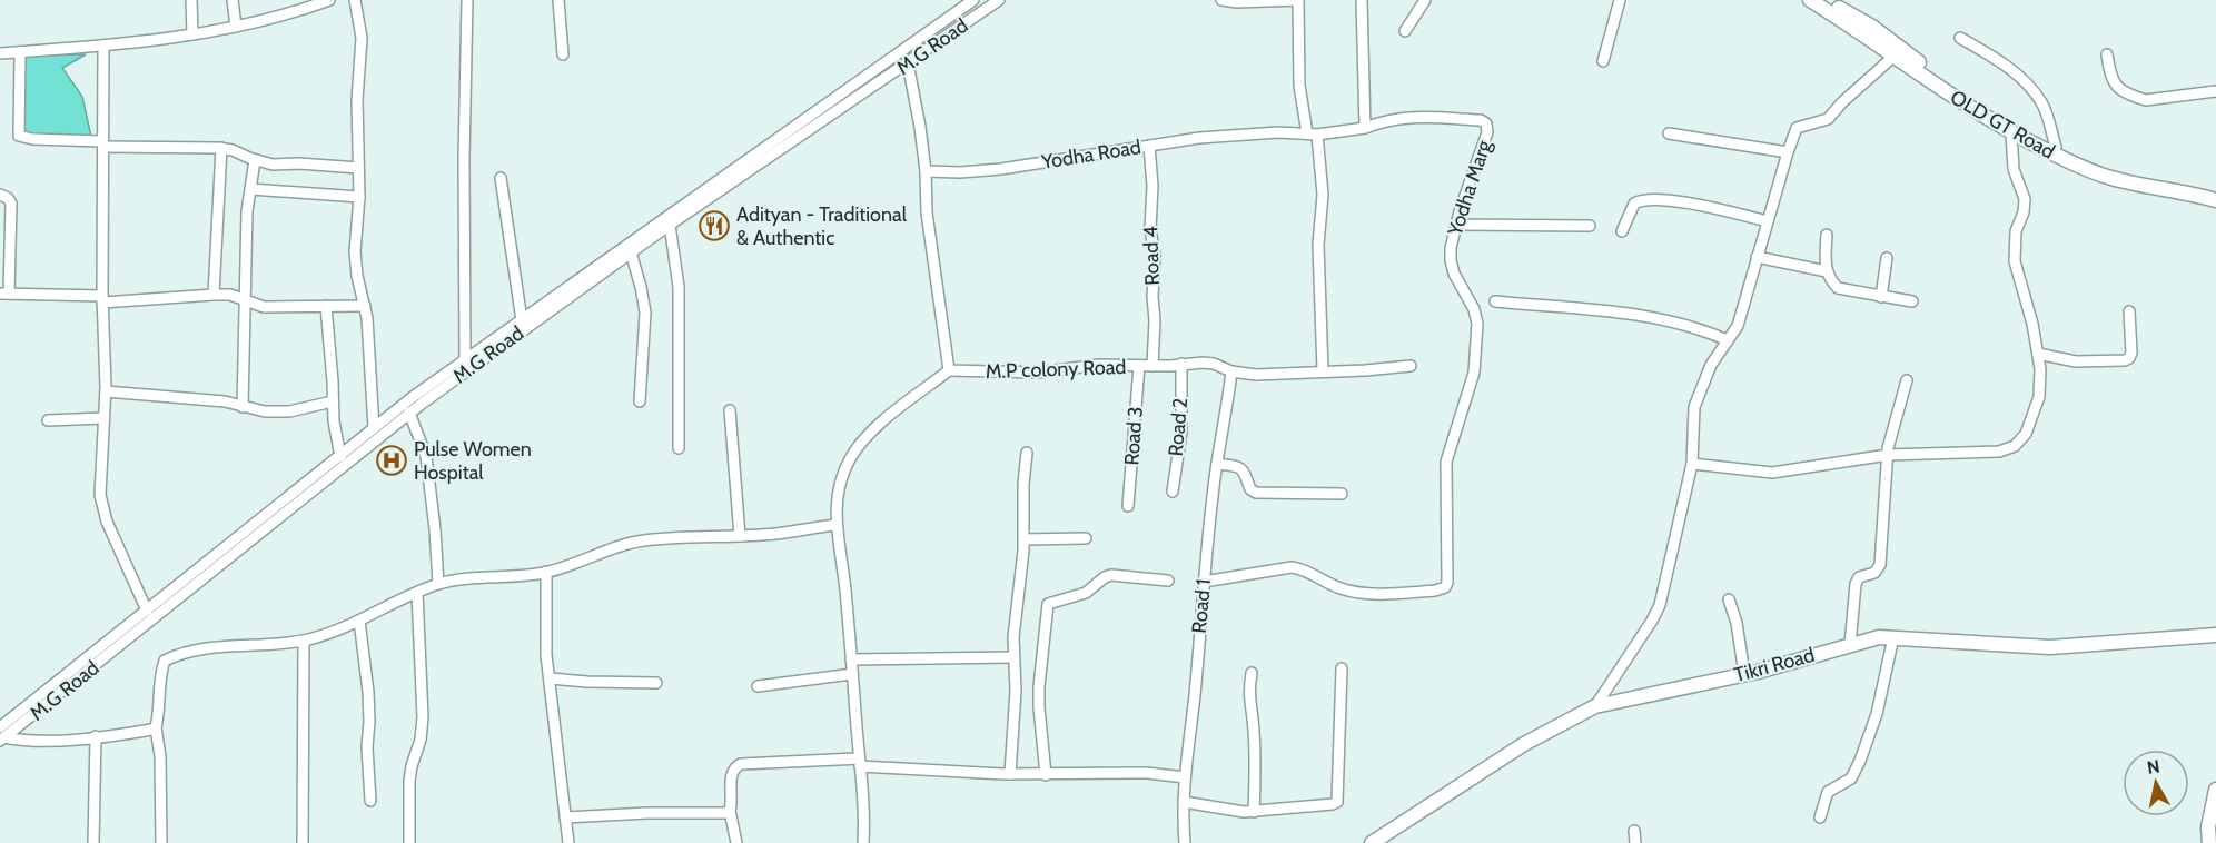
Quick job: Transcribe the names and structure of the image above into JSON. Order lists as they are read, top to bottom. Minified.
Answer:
{"streets":{"street":["M.G Road","OLD GT Road","Yodha Road","Yodha Marg","Road 4","M.P colony Road","Road 2","Road 3","Road 1","Tikri Road"]},"crossings":[["Yodha Road","Yodha Marg"],["Yodha Road","Road 4"],["Yodha Marg","Road 1"],["Road 4","M.P colony Road"],["M.P colony Road","Road 2"],["M.P colony Road","Road 3"],["M.P colony Road","Road 1"]],"places":{"restaurant":["Adityan - Traditional & Authentic"],"hospital":["Pulse Women Hospital"]},"north":"top"}
